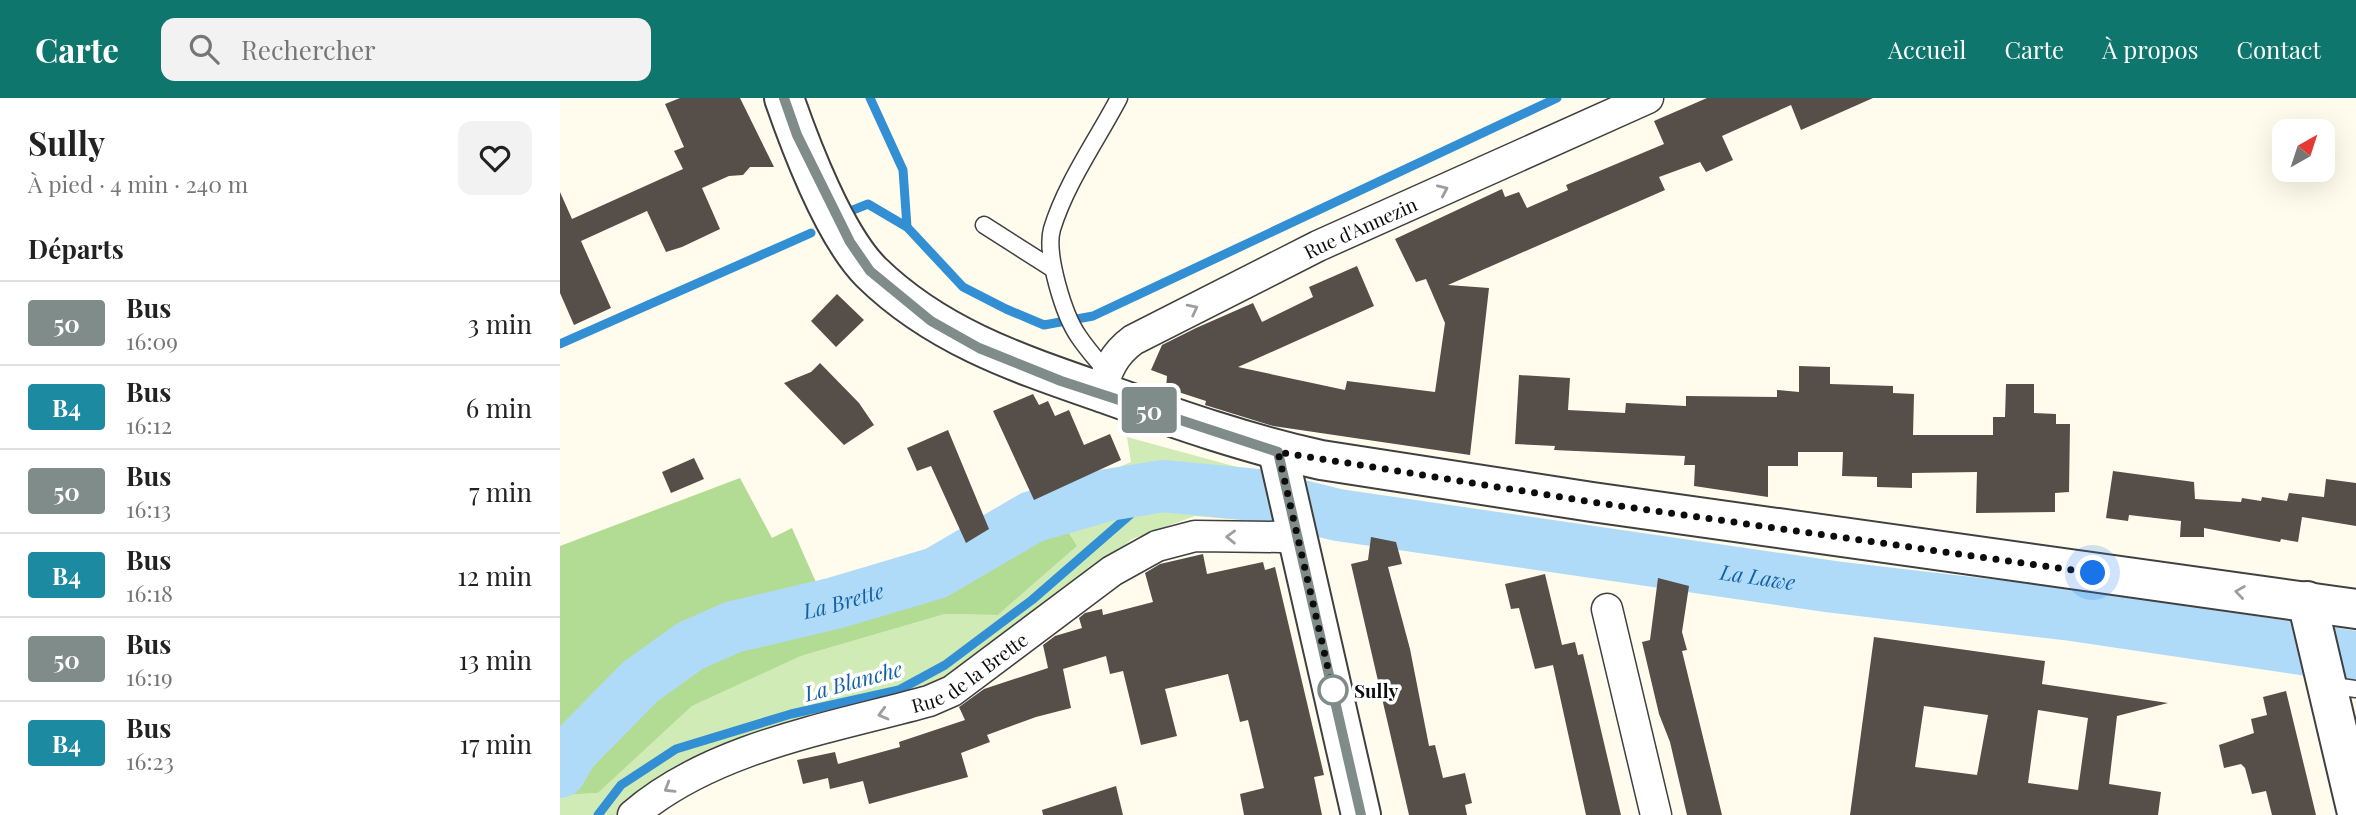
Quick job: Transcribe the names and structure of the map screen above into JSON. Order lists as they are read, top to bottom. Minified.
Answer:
{"streets":{"street":["Rue d'Annezin","Rue de la Brette"]},"one_way":["Rue d'Annezin","Rue de la Brette"],"water":["La Lawe","La Brette","La Blanche"],"places":["Sully"],"lines":["bus line 50"],"north":"top right","page":{"header":"Carte","search":"Rechercher","nav":["Accueil","Carte","À propos","Contact"],"heading":[["Sully","À pied · 4 min · 240 m"],"Départs"],"on_map":"50","list":[{"mark":"50","name":"Bus","note":"16:09","value":"3 min"},{"mark":"B4","name":"Bus","note":"16:12","value":"6 min"},{"mark":"50","name":"Bus","note":"16:13","value":"7 min"},{"mark":"B4","name":"Bus","note":"16:18","value":"12 min"},{"mark":"50","name":"Bus","note":"16:19","value":"13 min"},{"mark":"B4","name":"Bus","note":"16:23","value":"17 min"}]}}
